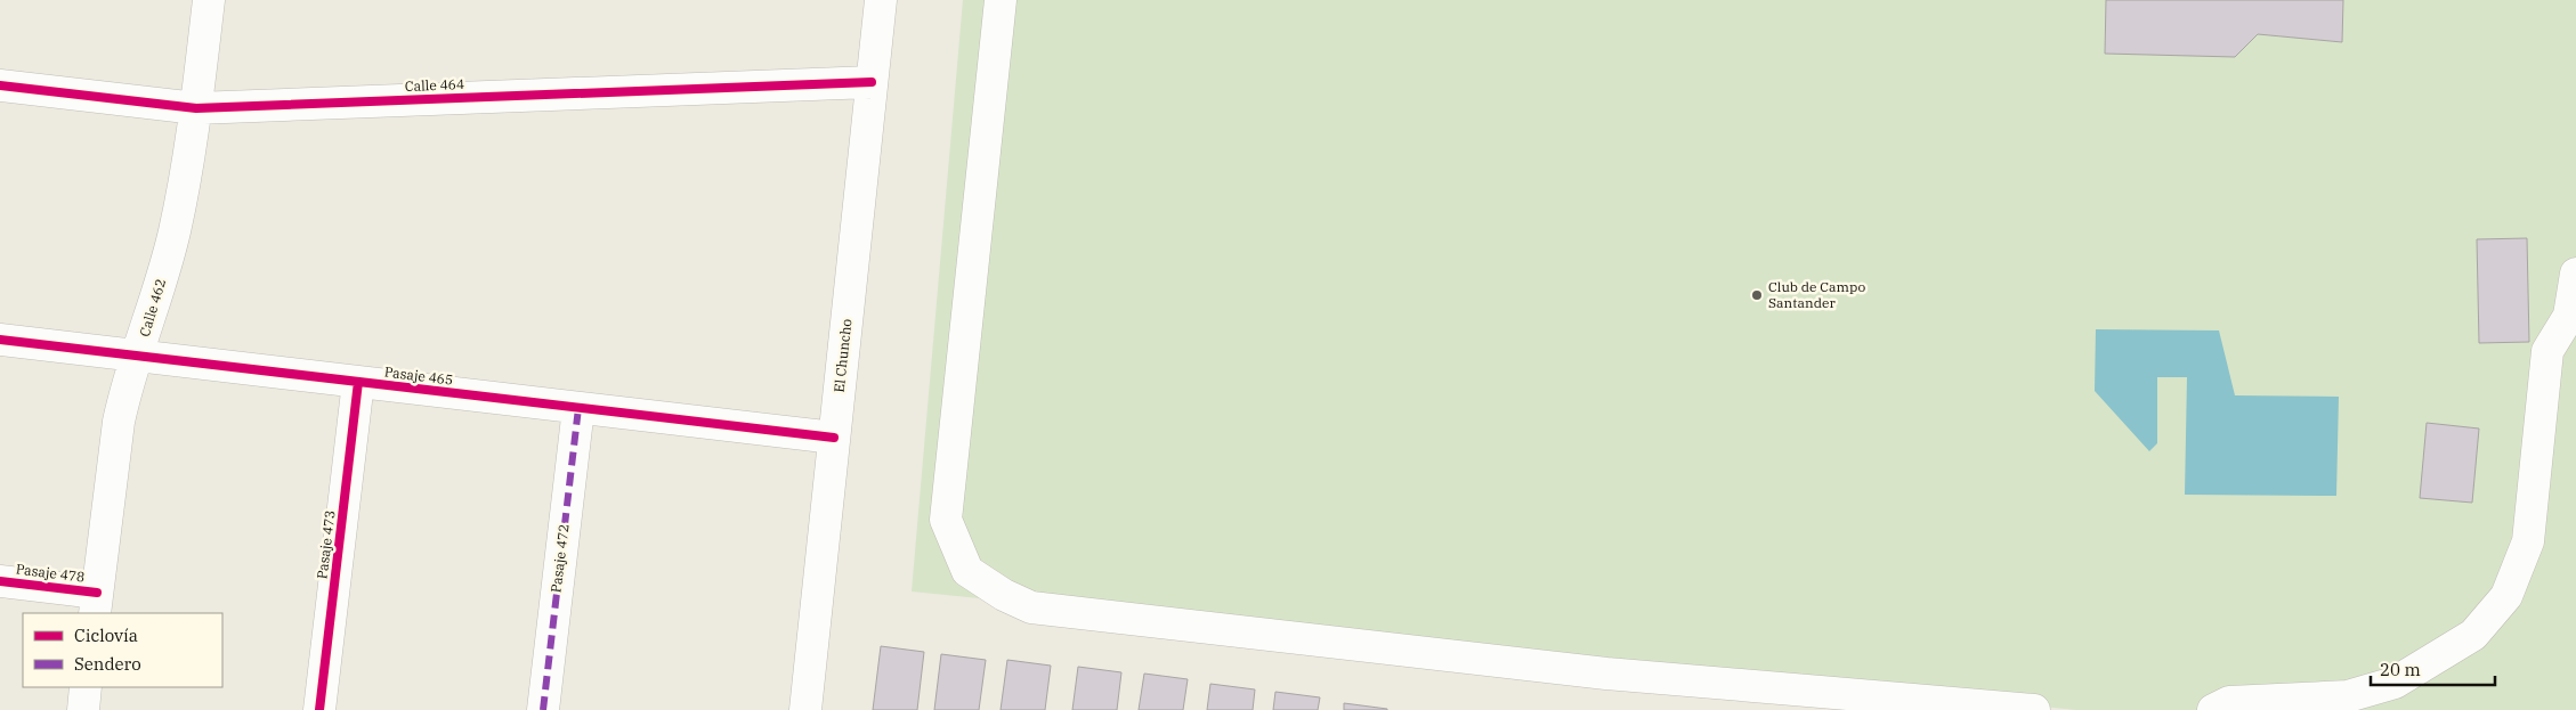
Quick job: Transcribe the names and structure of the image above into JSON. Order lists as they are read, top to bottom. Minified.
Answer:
{"streets":{"street":["Calle 464","Calle 462","El Chuncho","Pasaje 465","Pasaje 473","Pasaje 472","Pasaje 478"]},"crossings":[["Calle 464","Calle 462"],["Calle 464","El Chuncho"],["Calle 462","Pasaje 465"],["Calle 462","Pasaje 478"],["El Chuncho","Pasaje 465"],["Pasaje 465","Pasaje 473"],["Pasaje 465","Pasaje 472"]],"places":["Club de Campo Santander"],"legend":["Ciclovía","Sendero"],"scale_bar":"20 m"}
